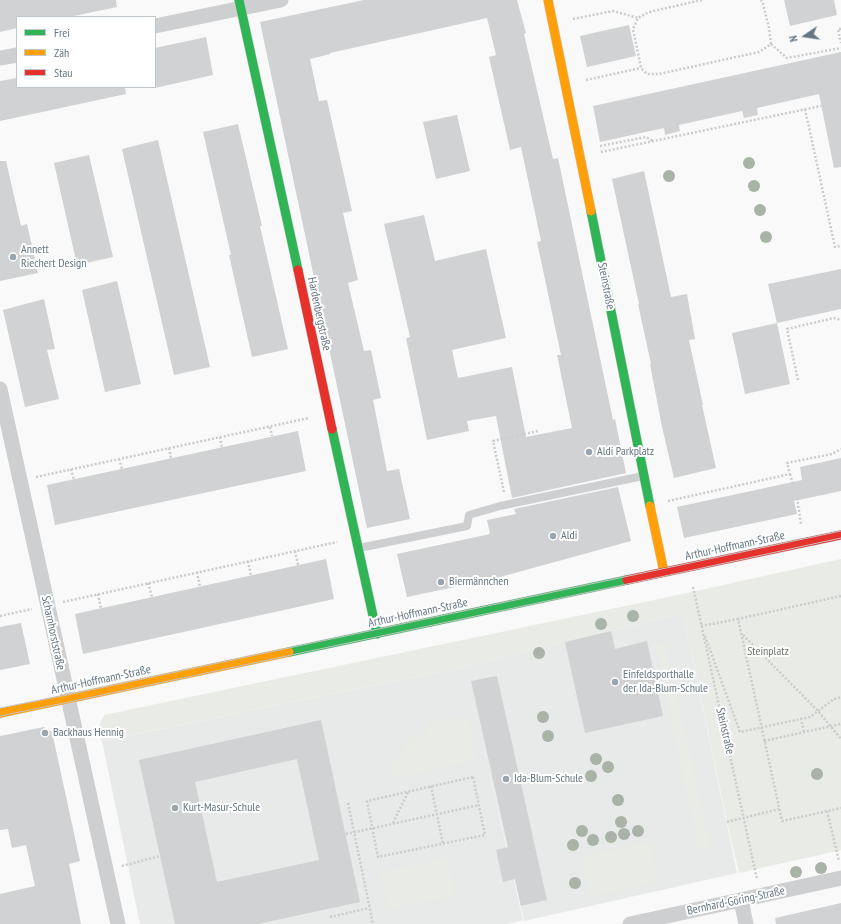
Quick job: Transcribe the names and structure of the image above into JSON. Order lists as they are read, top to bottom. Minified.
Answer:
{"streets":{"street":["Steinstraße","Hardenbergstraße","Arthur-Hoffmann-Straße","Scharnhorststraße","Bernhard-Göring-Straße"]},"crossings":[["Steinstraße","Arthur-Hoffmann-Straße"],["Steinstraße","Bernhard-Göring-Straße"],["Hardenbergstraße","Arthur-Hoffmann-Straße"],["Arthur-Hoffmann-Straße","Scharnhorststraße"]],"parks":["Steinplatz"],"places":["Annett Riechert Design","Aldi Parkplatz","Aldi","Biermännchen","Einfeldsporthalle der Ida-Blum-Schule","Backhaus Hennig","Ida-Blum-Schule","Kurt-Masur-Schule"],"legend":["Frei","Zäh","Stau"],"north":"left"}
